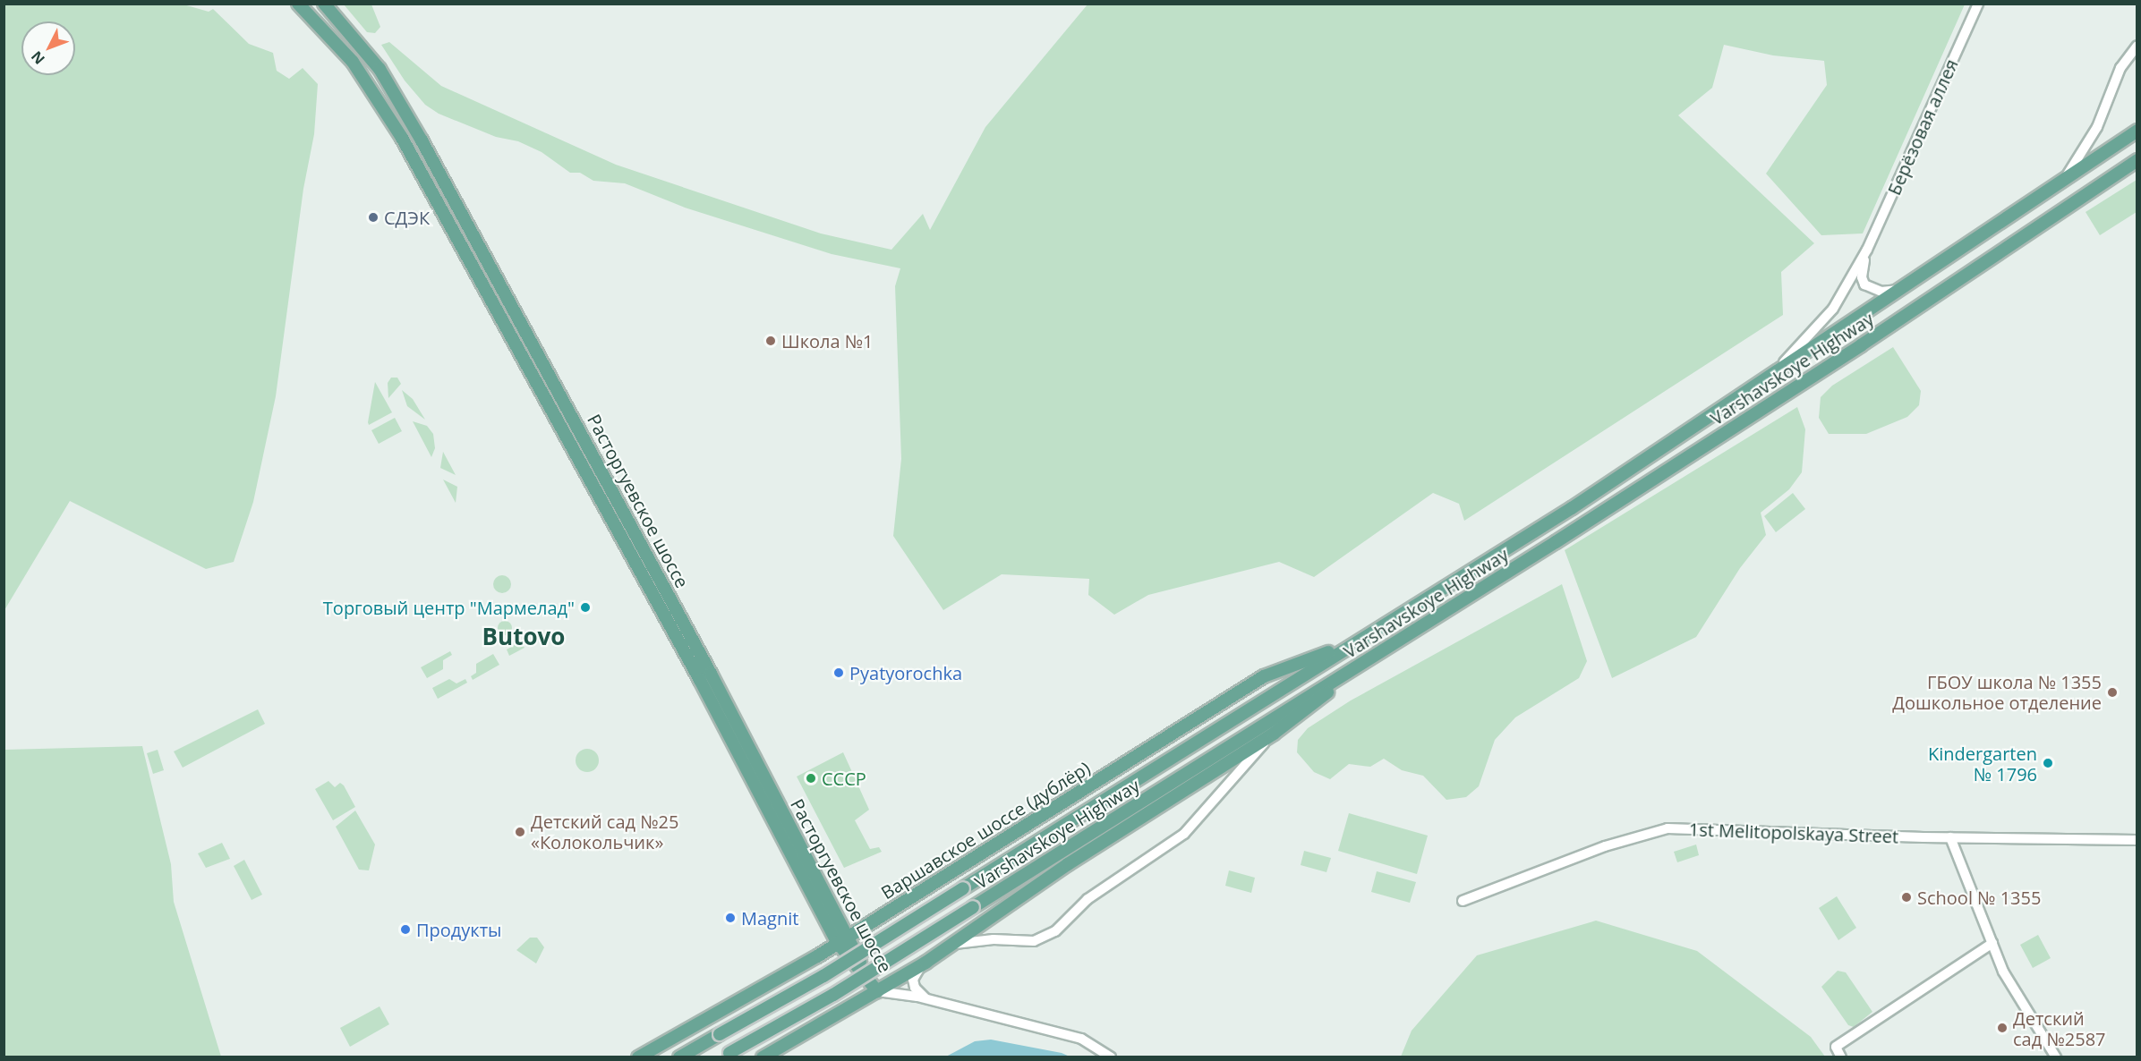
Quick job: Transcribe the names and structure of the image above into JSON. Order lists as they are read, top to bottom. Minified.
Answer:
{"streets":{"main road":["Varshavskoye Highway","Расторгуевское шоссе","Варшавское шоссе (дублёр)"],"street":["Берёзовая аллея","1st Melitopolskaya Street"]},"crossings":[["Берёзовая аллея","Varshavskoye Highway"],["Varshavskoye Highway","Варшавское шоссе (дублёр)"],["Расторгуевское шоссе","Варшавское шоссе (дублёр)"]],"districts":["Butovo"],"places":["СДЭК","Школа №1","Торговый центр \"Мармелад\"","Pyatyorochka","ГБОУ школа № 1355 Дошкольное отделение","Kindergarten № 1796","СССР","Детский сад №25 «Колокольчик»","School № 1355","Magnit","Продукты","Детский сад №2587"],"north":"bottom left"}
